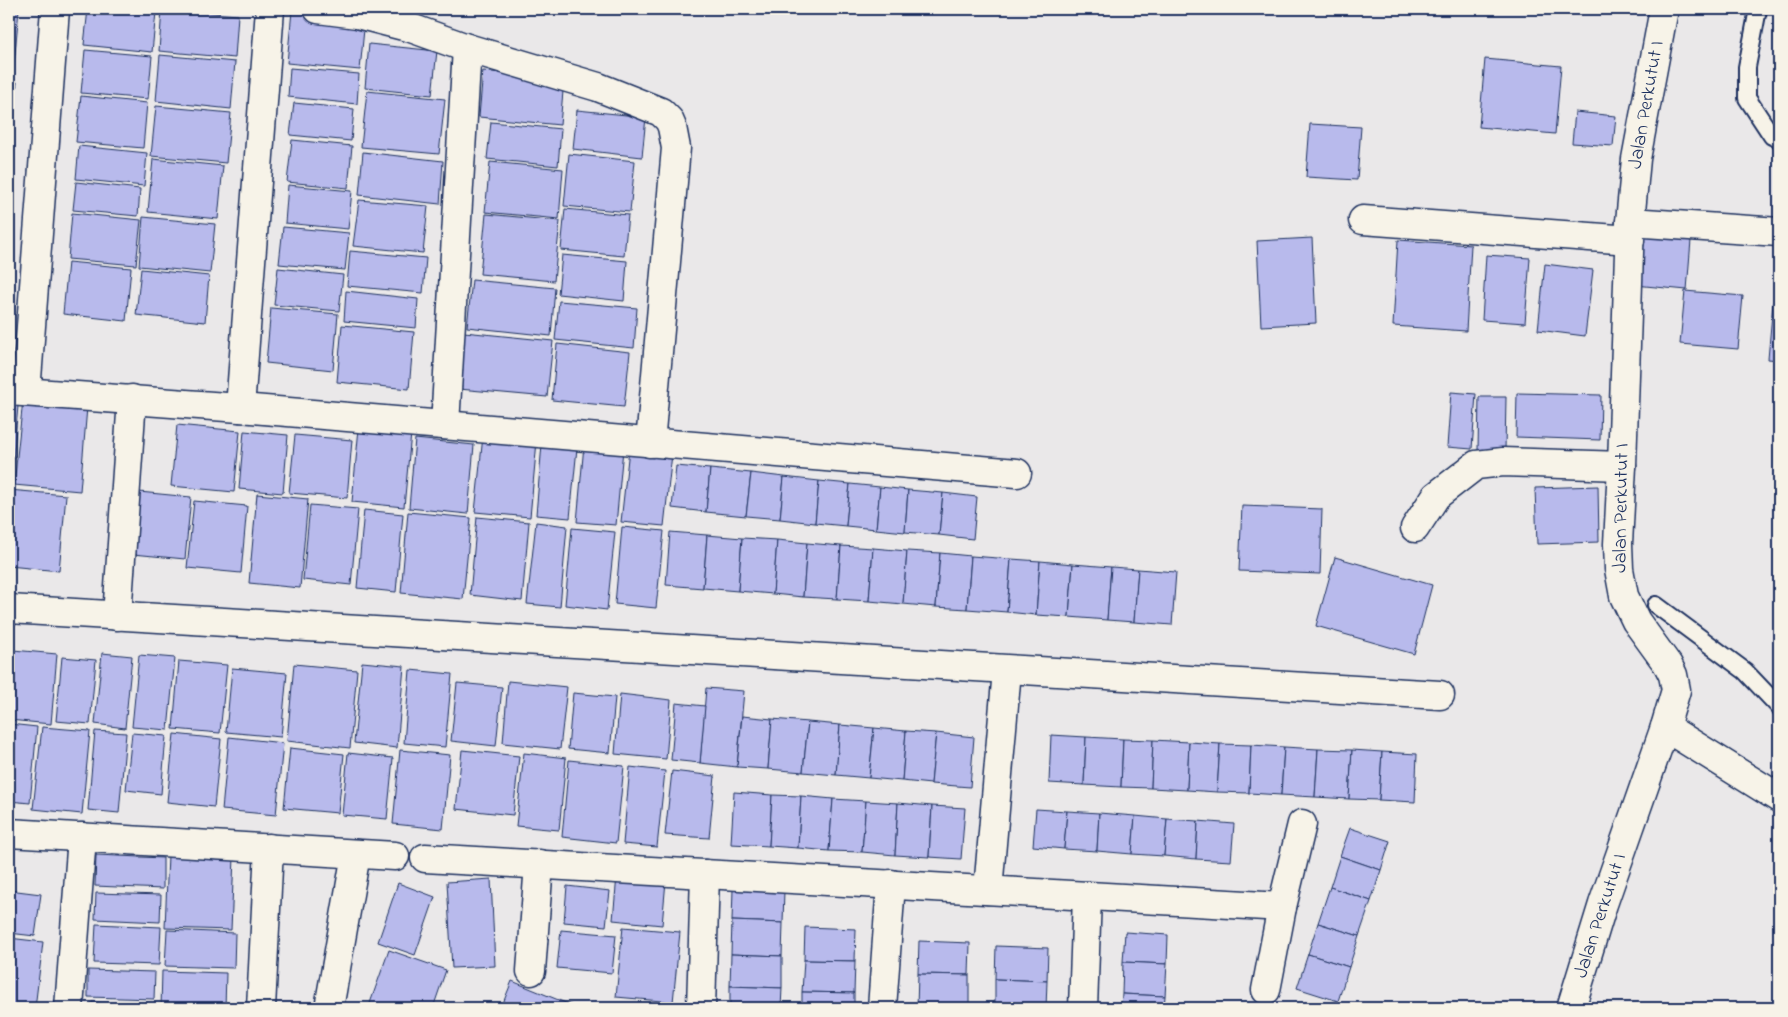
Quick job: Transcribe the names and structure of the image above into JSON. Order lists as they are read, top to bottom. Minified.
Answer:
{"streets":{"street":["Jalan Perkutut I"]}}
